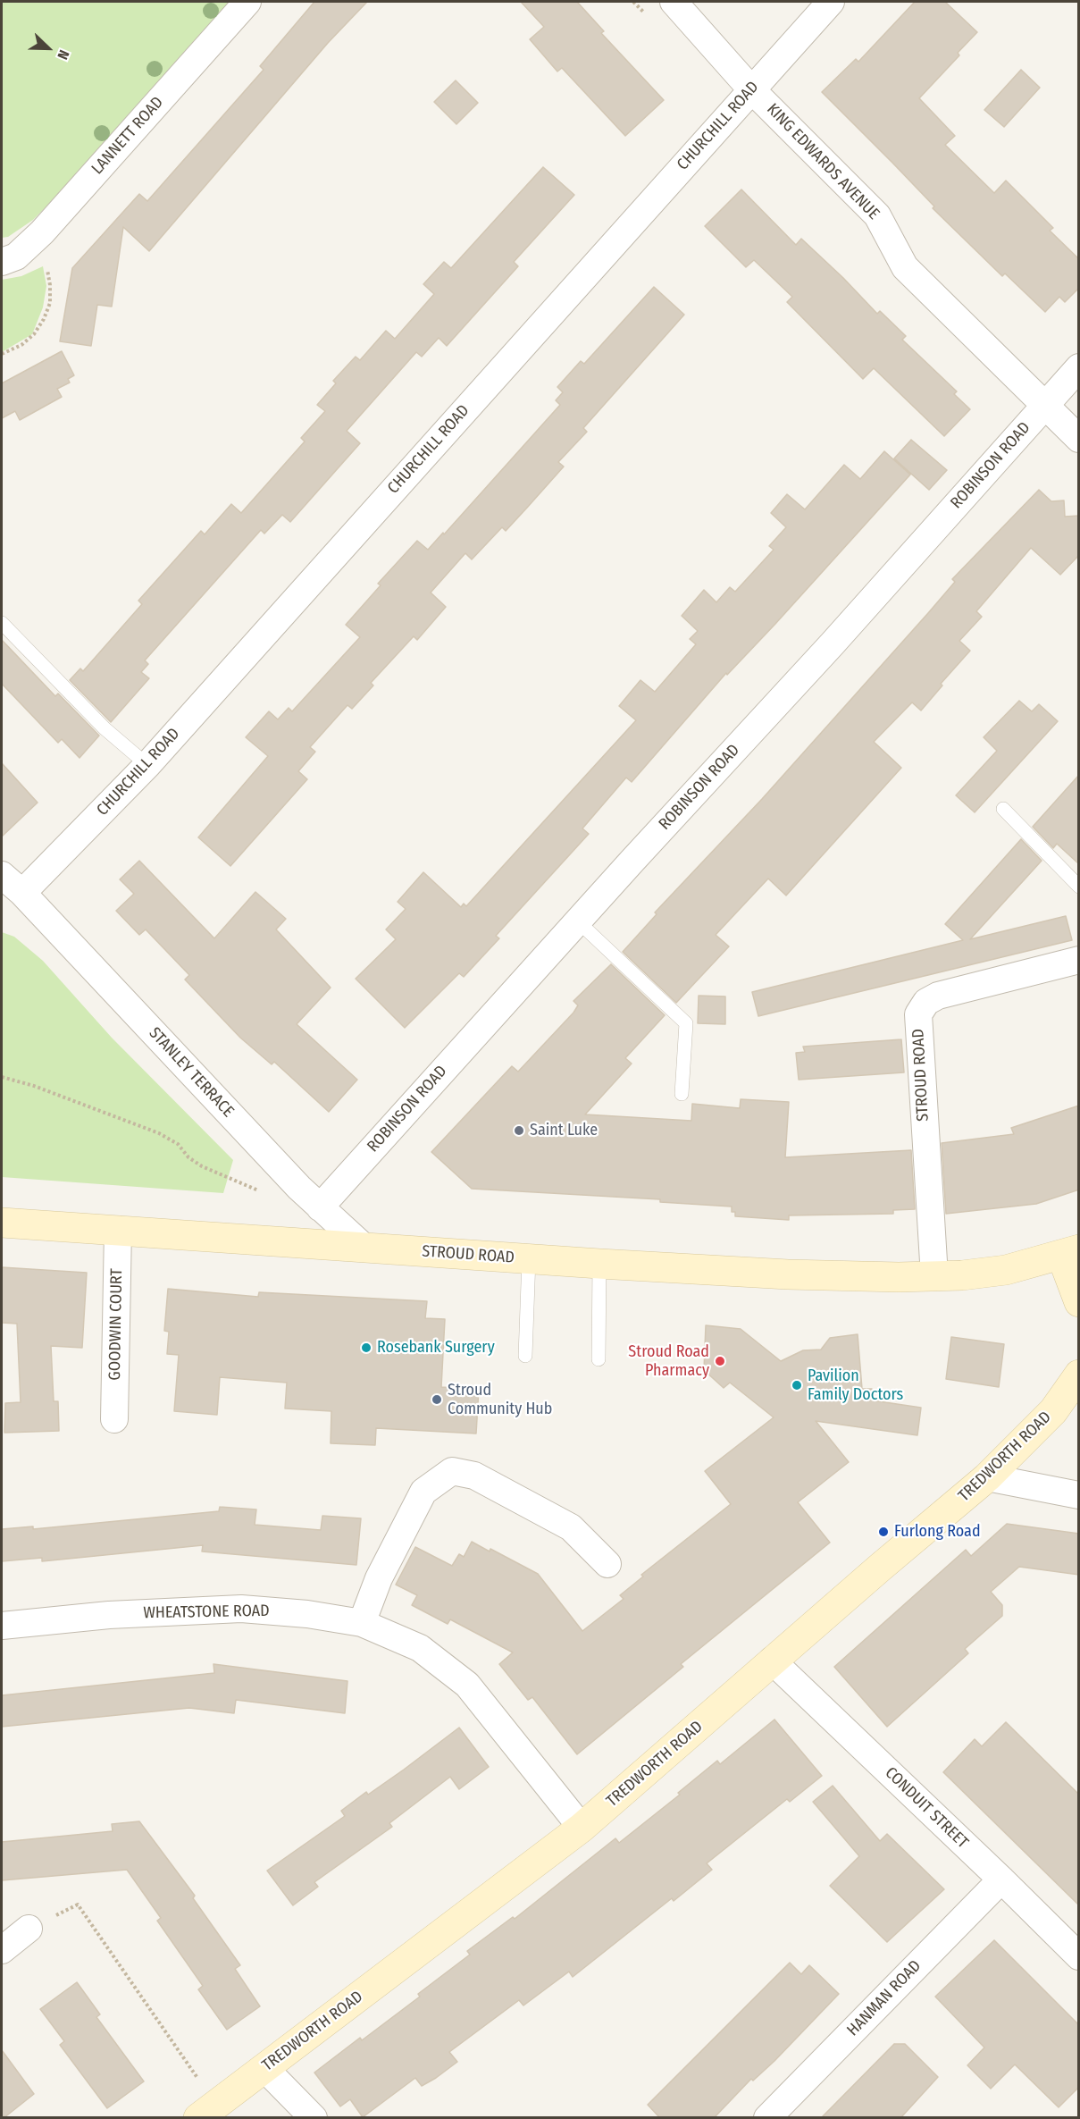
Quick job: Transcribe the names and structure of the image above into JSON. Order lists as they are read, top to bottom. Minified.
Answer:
{"streets":{"street":["CHURCHILL ROAD","LANNETT ROAD","KING EDWARDS AVENUE","ROBINSON ROAD","STANLEY TERRACE","STROUD ROAD","GOODWIN COURT","TREDWORTH ROAD","WHEATSTONE ROAD","CONDUIT STREET","HANMAN ROAD"]},"crossings":[["CHURCHILL ROAD","KING EDWARDS AVENUE"],["CHURCHILL ROAD","STANLEY TERRACE"],["KING EDWARDS AVENUE","ROBINSON ROAD"],["ROBINSON ROAD","STANLEY TERRACE"],["STANLEY TERRACE","STROUD ROAD"],["STROUD ROAD","GOODWIN COURT"],["TREDWORTH ROAD","WHEATSTONE ROAD"],["TREDWORTH ROAD","CONDUIT STREET"],["CONDUIT STREET","HANMAN ROAD"]],"places":["Saint Luke","Rosebank Surgery","Stroud Road Pharmacy","Pavilion Family Doctors","Stroud Community Hub","Furlong Road"],"north":"bottom right"}
